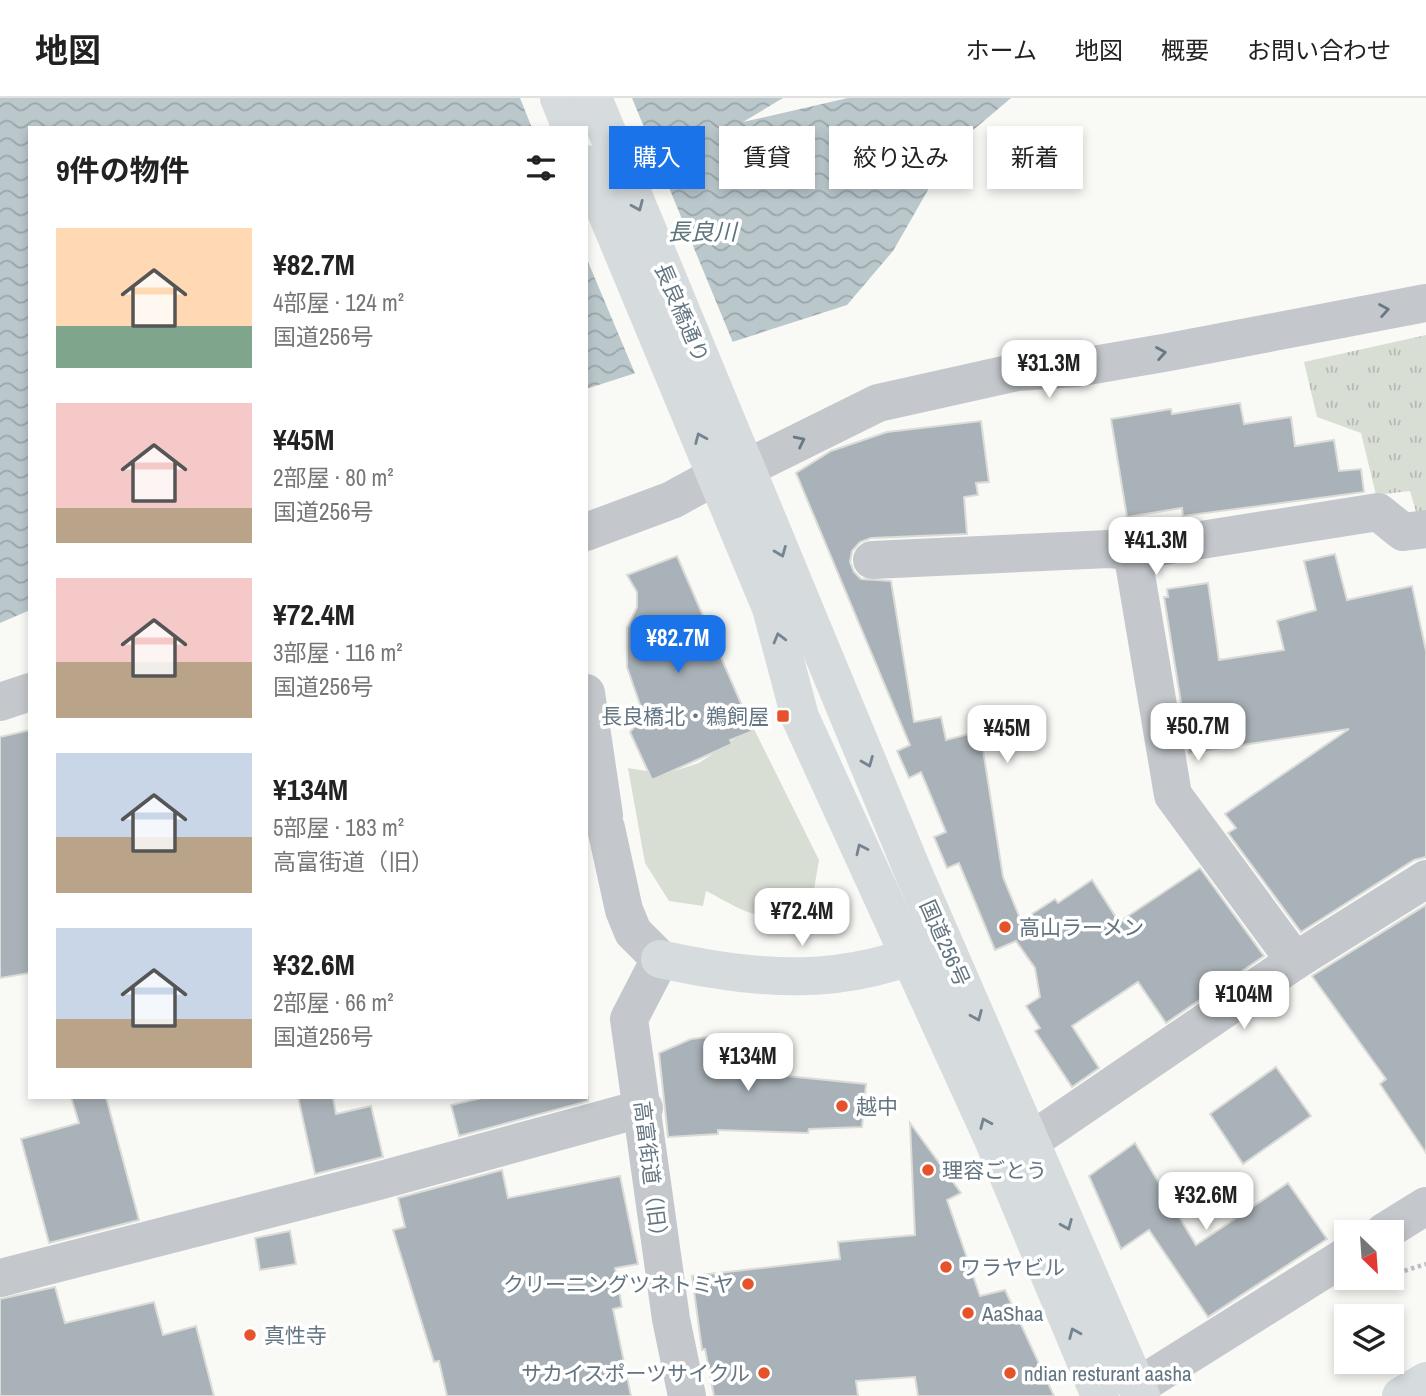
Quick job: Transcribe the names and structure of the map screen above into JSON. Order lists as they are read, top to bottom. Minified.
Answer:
{"streets":{"main road":["長良橋通り","国道256号"],"street":["高富街道（旧）"]},"crossings":[["長良橋通り","国道256号"]],"water":["長良川"],"places":{"transit":["長良橋北・鵜飼屋"],"other":["高山ラーメン","越中","理容ごとう","ワラヤビル","クリーニングツネトミヤ","AaShaa","真性寺","サカイスポーツサイクル","ndian resturant aasha"]},"north":"bottom right","page":{"header":"地図","nav":["ホーム","地図","概要","お問い合わせ"],"chip":["購入","賃貸","絞り込み","新着"],"heading":"9件の物件","list":[{"name":"¥82.7M","note":"4部屋 · 124 m² · 国道256号"},{"name":"¥45M","note":"2部屋 · 80 m² · 国道256号"},{"name":"¥72.4M","note":"3部屋 · 116 m² · 国道256号"},{"name":"¥134M","note":"5部屋 · 183 m² · 高富街道（旧）"},{"name":"¥32.6M","note":"2部屋 · 66 m² · 国道256号"}],"price":["¥31.3M","¥41.3M","¥82.7M","¥50.7M","¥45M","¥72.4M","¥104M","¥134M","¥32.6M"]}}
